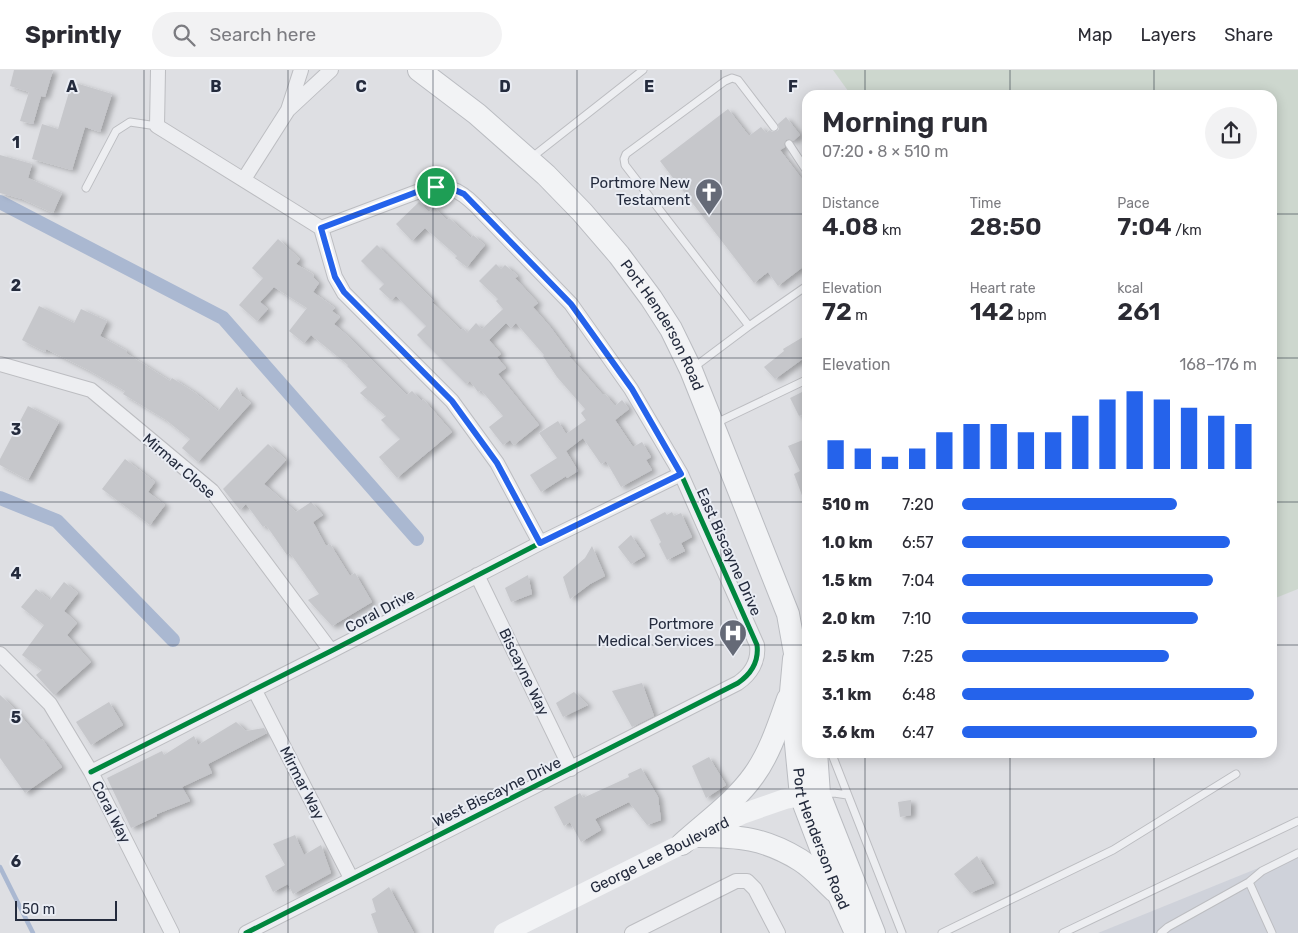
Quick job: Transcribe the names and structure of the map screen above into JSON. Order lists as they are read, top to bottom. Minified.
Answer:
{"streets":{"main road":["Port Henderson Road","George Lee Boulevard"],"street":["Mirmar Close","East Biscayne Drive","Coral Drive","Biscayne Way","Mirmar Way","West Biscayne Drive","Coral Way"]},"crossings":[["Port Henderson Road","George Lee Boulevard"],["Mirmar Close","Coral Drive"],["East Biscayne Drive","Coral Drive"],["East Biscayne Drive","West Biscayne Drive"],["Coral Drive","Biscayne Way"],["Coral Drive","Mirmar Way"],["Coral Drive","Coral Way"],["Biscayne Way","West Biscayne Drive"],["Mirmar Way","West Biscayne Drive"]],"places":{"church":["Portmore New Testament"],"hospital":["Portmore Medical Services"]},"scale_bar":"50 m","page":{"header":"Sprintly","search":"Search here","nav":["Map","Layers","Share"],"heading":["Morning run","07:20 · 8 × 510 m"],"stats":[["Distance","4.08 km"],["Time","28:50"],["Pace","7:04 /km"],["Elevation","72 m"],["Heart rate","142 bpm"],["kcal","261"]],"chart":["Elevation","168–176 m"],"list":[{"name":"510 m","note":"7:20"},{"name":"1.0 km","note":"6:57"},{"name":"1.5 km","note":"7:04"},{"name":"2.0 km","note":"7:10"},{"name":"2.5 km","note":"7:25"},{"name":"3.1 km","note":"6:48"},{"name":"3.6 km","note":"6:47"}],"scale":"50 m"},"grid":{"columns":["A","B","C","D","E","F"],"rows":["1","2","3","4","5","6"]}}
